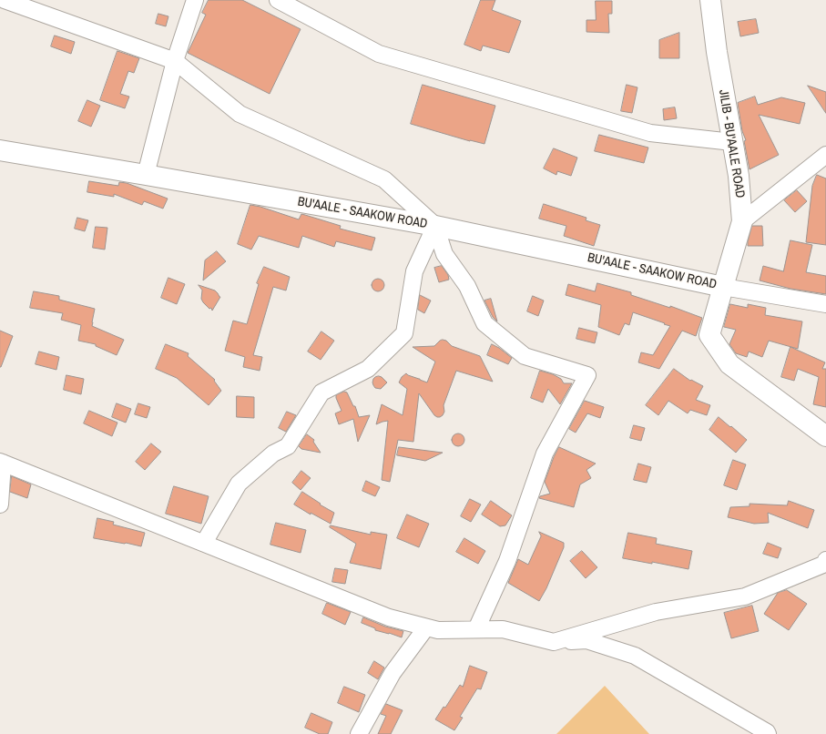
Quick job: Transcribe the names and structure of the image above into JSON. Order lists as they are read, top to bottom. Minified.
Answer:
{"streets":{"main road":["JILIB - BU'AALE ROAD","BU'AALE - SAAKOW ROAD"]},"crossings":[["JILIB - BU'AALE ROAD","BU'AALE - SAAKOW ROAD"]]}
